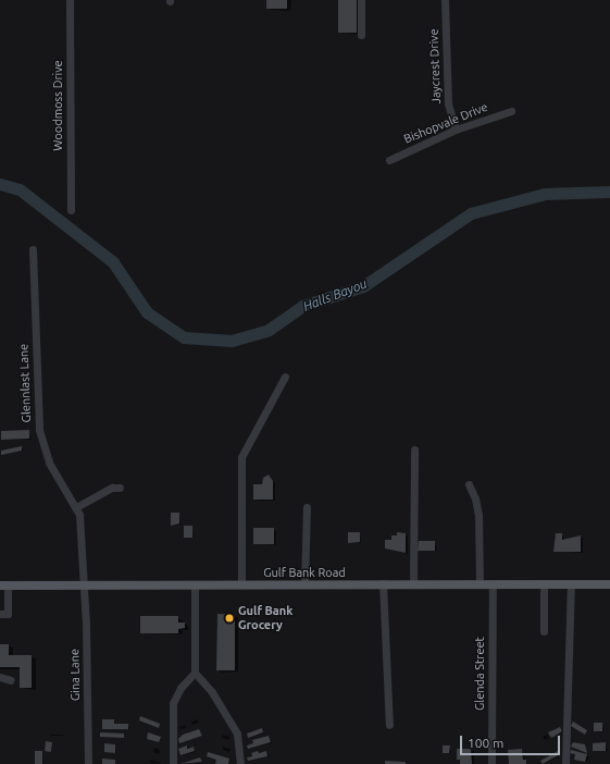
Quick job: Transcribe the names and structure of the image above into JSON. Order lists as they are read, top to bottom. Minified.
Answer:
{"streets":{"main road":["Gulf Bank Road"],"street":["Jaycrest Drive","Woodmoss Drive","Bishopvale Drive","Glennlast Lane","Glenda Street","Gina Lane"]},"crossings":[["Jaycrest Drive","Bishopvale Drive"],["Glennlast Lane","Gulf Bank Road"],["Glennlast Lane","Gina Lane"],["Gulf Bank Road","Glenda Street"],["Gulf Bank Road","Gina Lane"]],"water":["Halls Bayou"],"places":["Gulf Bank Grocery"],"scale_bar":"100 m"}
